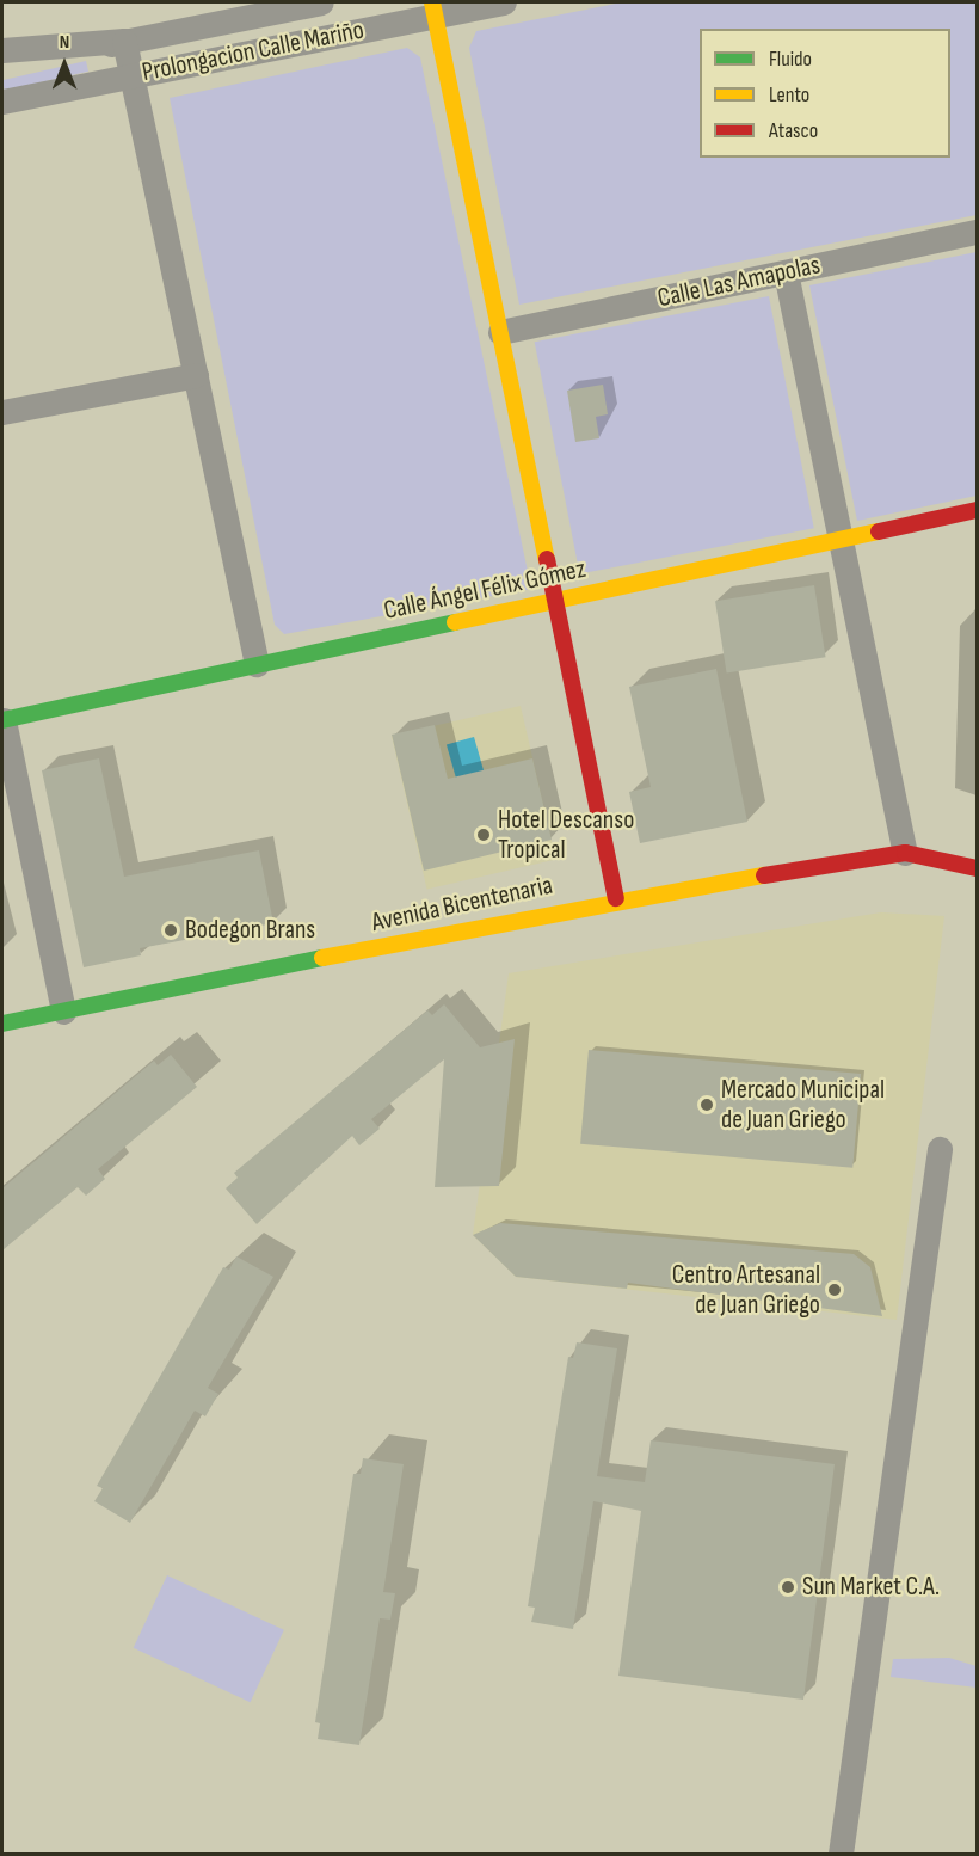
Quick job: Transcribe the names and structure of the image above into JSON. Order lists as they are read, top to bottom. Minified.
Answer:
{"streets":{"street":["Prolongacion Calle Mariño","Calle Las Amapolas","Calle Ángel Félix Gómez","Avenida Bicentenaria"]},"places":["Hotel Descanso Tropical","Bodegon Brans","Mercado Municipal de Juan Griego","Centro Artesanal de Juan Griego","Sun Market C.A."],"legend":["Fluido","Lento","Atasco"],"north":"top"}
